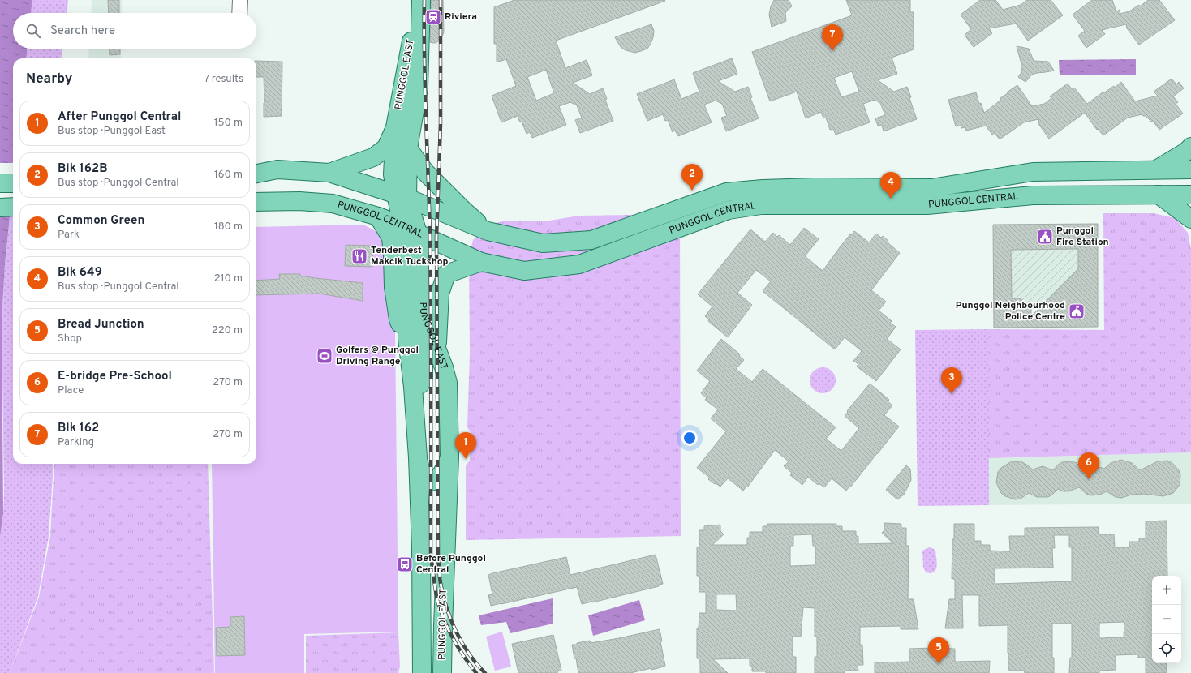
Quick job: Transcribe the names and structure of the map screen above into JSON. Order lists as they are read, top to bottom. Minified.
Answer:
{"streets":{"main road":["PUNGGOL EAST","PUNGGOL CENTRAL"]},"crossings":[["PUNGGOL EAST","PUNGGOL CENTRAL"]],"places":{"station":["Riviera"],"public building":["Punggol Fire Station","Punggol Neighbourhood Police Centre"],"restaurant":["Tenderbest Makcik Tuckshop"],"sports":["Golfers @ Punggol Driving Range"],"bus stop":["Before Punggol Central"]},"page":{"search":"Search here","pins":["7","2","4","3","1","6","5"],"heading":["Nearby","7 results"],"list":[{"mark":"1","name":"After Punggol Central","note":"Bus stop · Punggol East","value":"150 m"},{"mark":"2","name":"Blk 162B","note":"Bus stop · Punggol Central","value":"160 m"},{"mark":"3","name":"Common Green","note":"Park","value":"180 m"},{"mark":"4","name":"Blk 649","note":"Bus stop · Punggol Central","value":"210 m"},{"mark":"5","name":"Bread Junction","note":"Shop","value":"220 m"},{"mark":"6","name":"E-bridge Pre-School","note":"Place","value":"270 m"},{"mark":"7","name":"Blk 162","note":"Parking","value":"270 m"}],"map_buttons":["+","−"]}}
